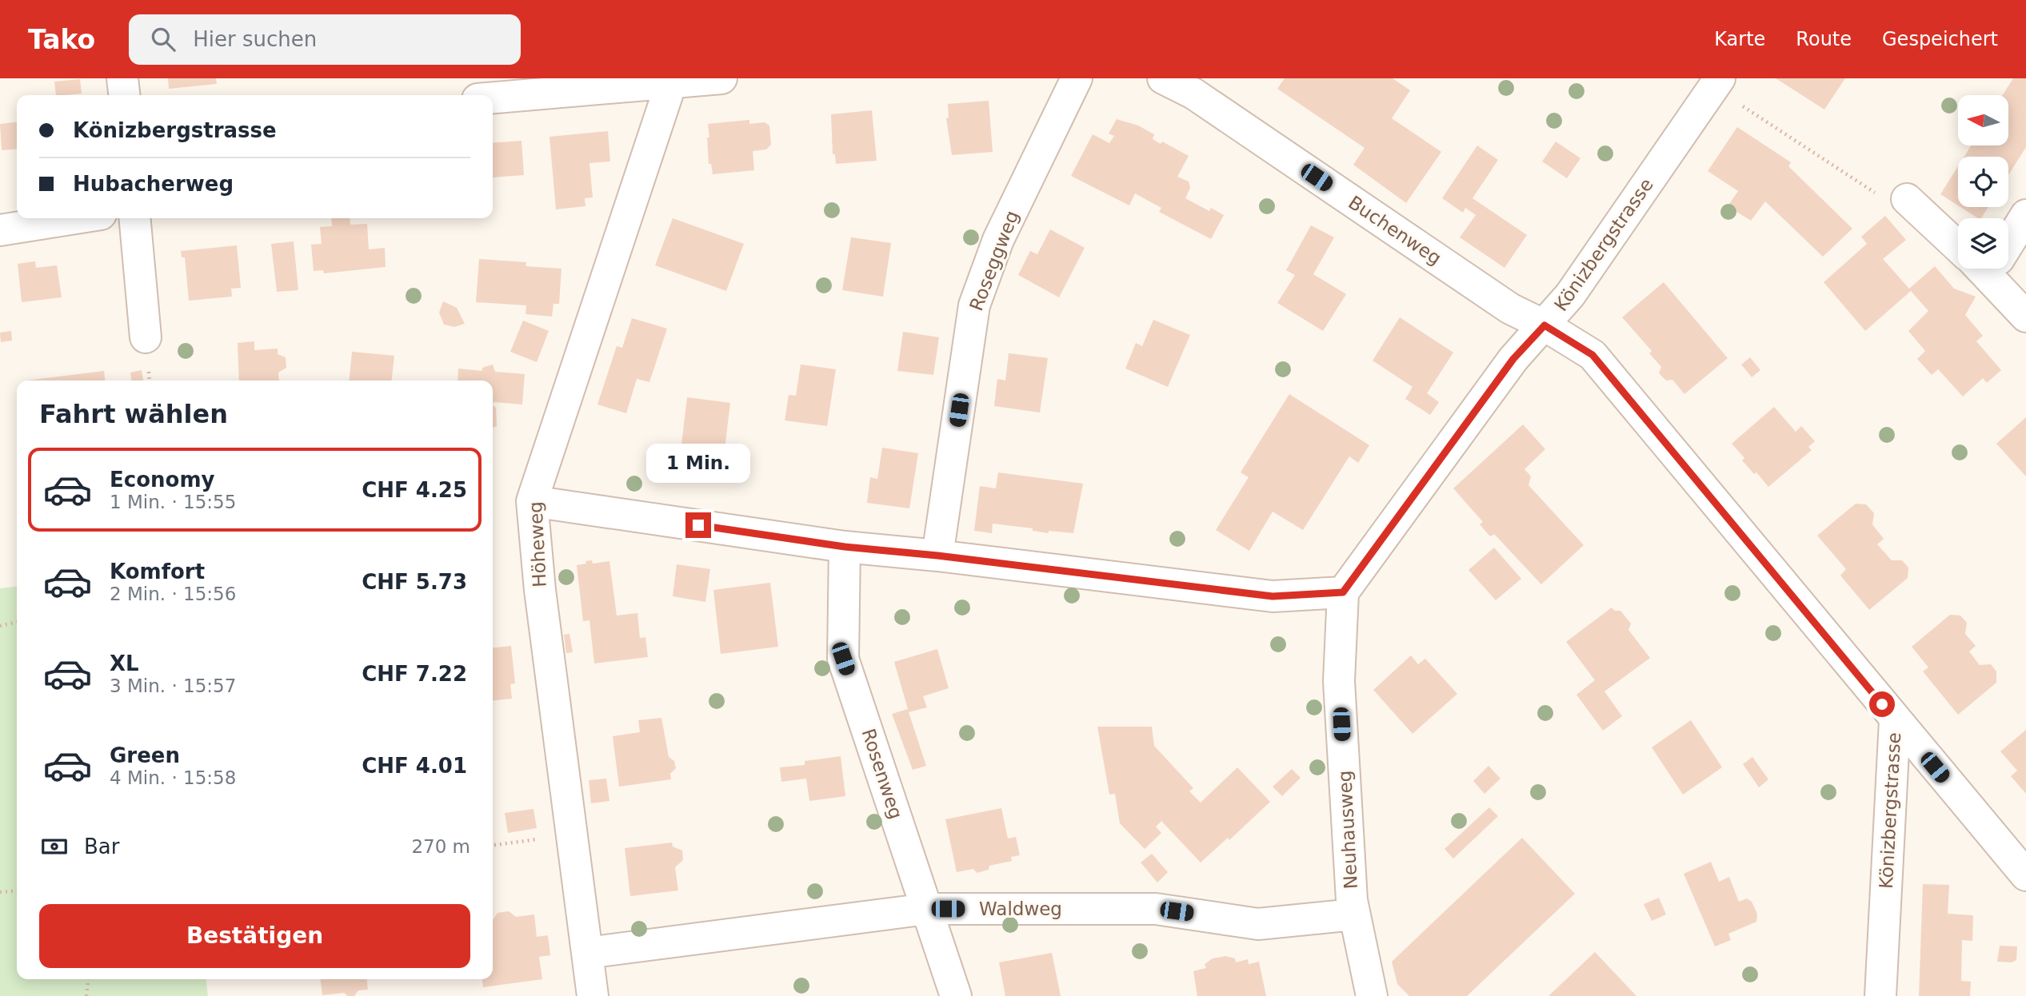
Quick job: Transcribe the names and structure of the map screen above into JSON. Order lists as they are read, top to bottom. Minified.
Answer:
{"streets":{"street":["Buchenweg","Könizbergstrasse","Roseggweg","Höheweg","Rosenweg","Neuhausweg","Waldweg"]},"crossings":[["Buchenweg","Könizbergstrasse"],["Höheweg","Waldweg"],["Rosenweg","Waldweg"],["Neuhausweg","Waldweg"]],"north":"left","page":{"header":"Tako","search":"Hier suchen","nav":["Karte","Route","Gespeichert"],"banner":["Könizbergstrasse","Hubacherweg"],"heading":"Fahrt wählen","bubble":"1 Min.","list":[{"name":"Economy","note":"1 Min. · 15:55","value":"CHF 4.25"},{"name":"Komfort","note":"2 Min. · 15:56","value":"CHF 5.73"},{"name":"XL","note":"3 Min. · 15:57","value":"CHF 7.22"},{"name":"Green","note":"4 Min. · 15:58","value":"CHF 4.01"}],"pay":["Bar","270 m"],"buttons":"Bestätigen"}}
